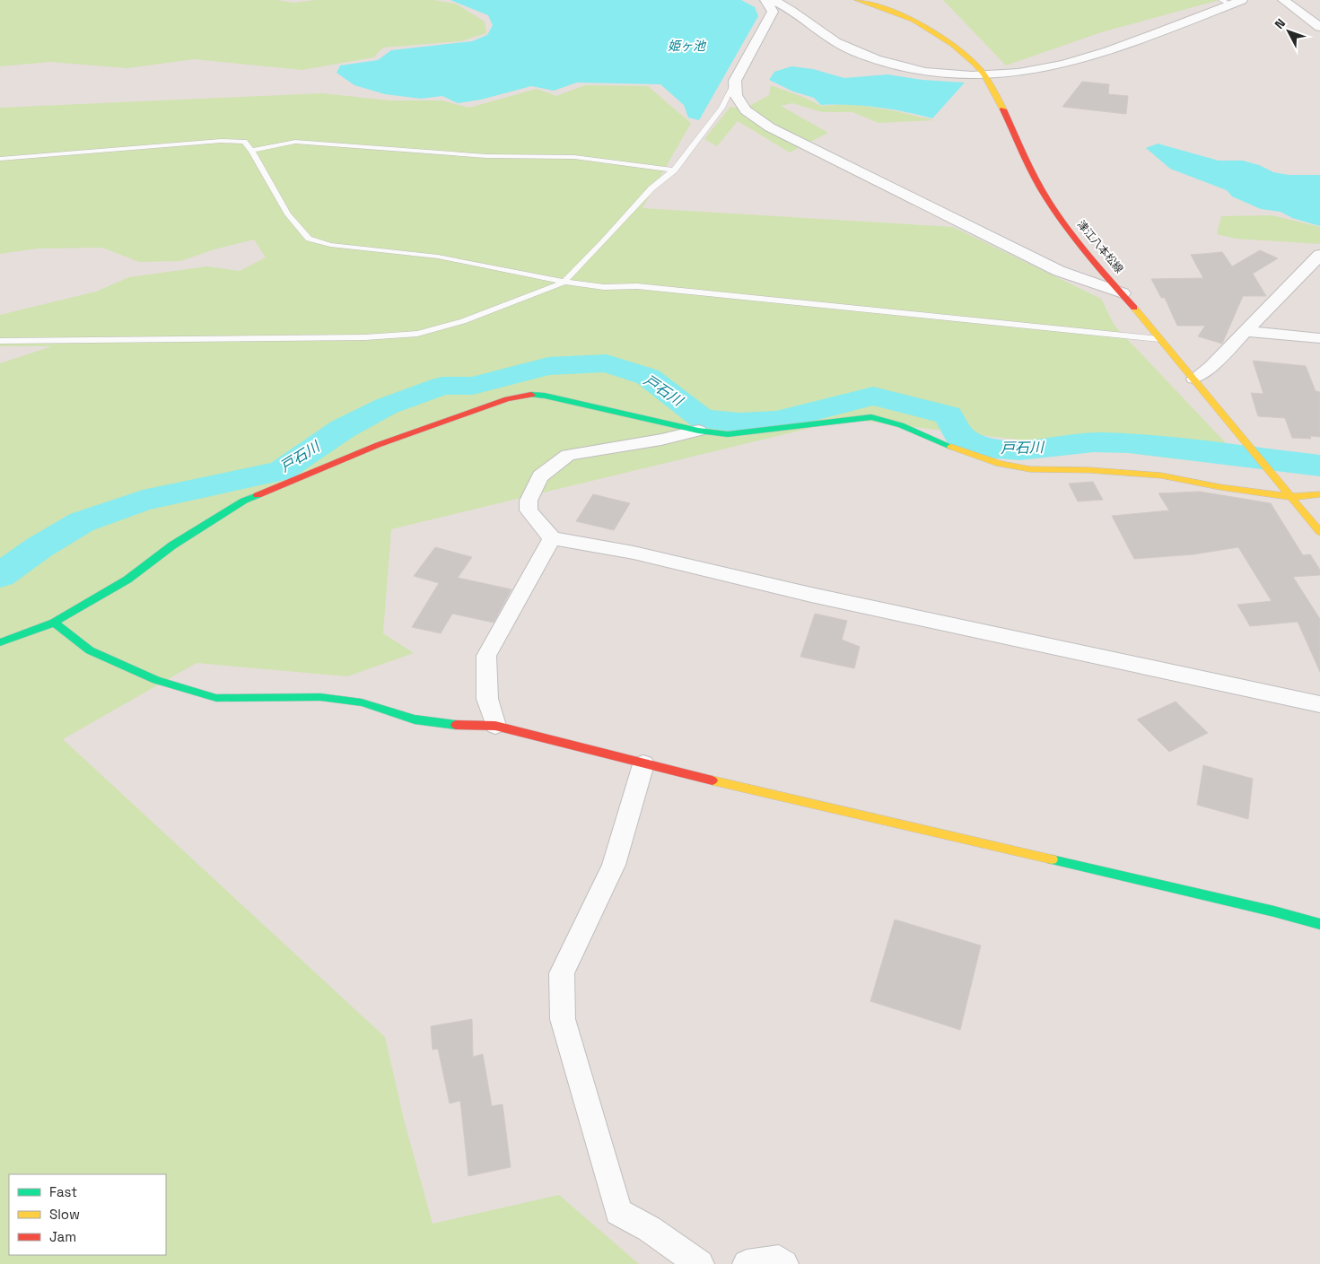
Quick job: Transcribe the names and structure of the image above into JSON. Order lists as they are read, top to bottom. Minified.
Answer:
{"streets":{"street":["津江八本松線"]},"water":["姫ヶ池","戸石川"],"legend":["Fast","Slow","Jam"],"north":"top left"}
